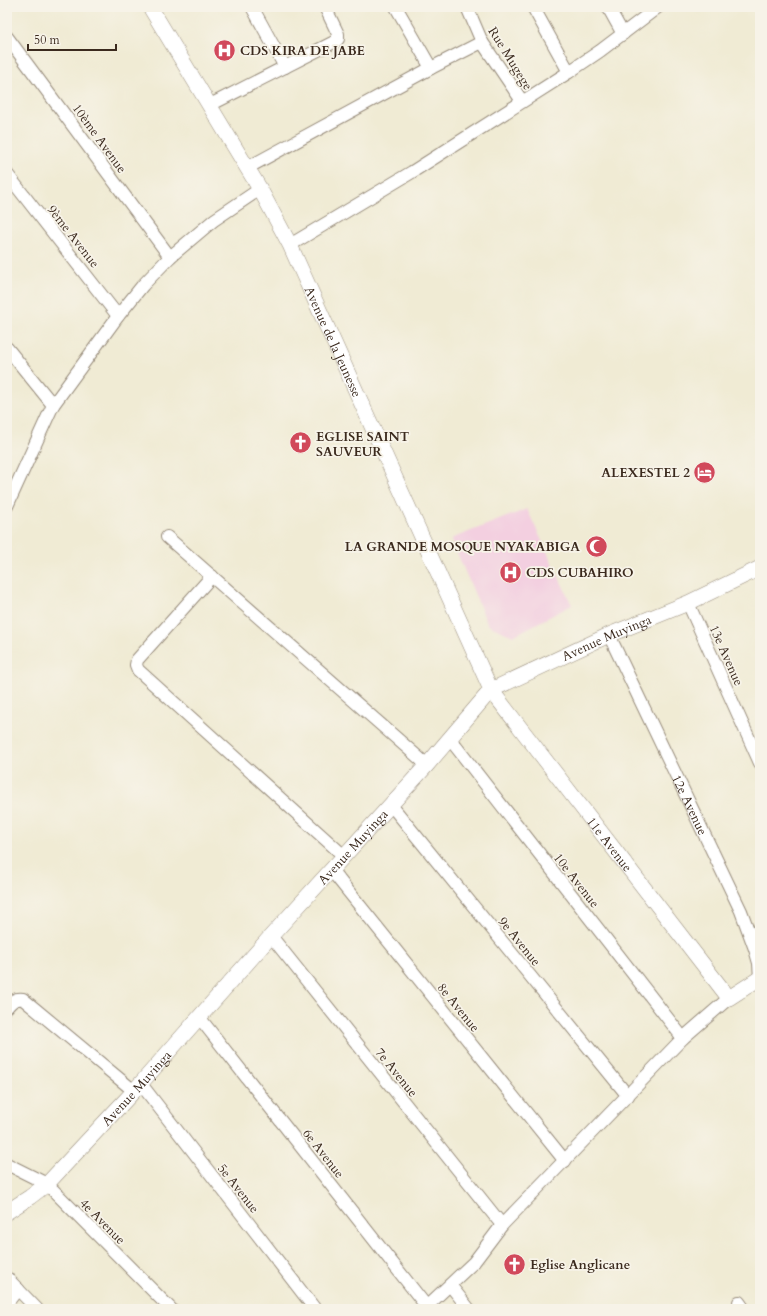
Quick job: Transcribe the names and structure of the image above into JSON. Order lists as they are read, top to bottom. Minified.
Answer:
{"streets":{"street":["Rue Mugege","10ème Avenue","9ème Avenue","Avenue de la Jeunesse","Avenue Muyinga","13e Avenue","12e Avenue","11e Avenue","10e Avenue","9e Avenue","8e Avenue","7e Avenue","6e Avenue","5e Avenue","4e Avenue"]},"crossings":[["Avenue de la Jeunesse","Avenue Muyinga"],["Avenue de la Jeunesse","11e Avenue"],["Avenue Muyinga","13e Avenue"],["Avenue Muyinga","12e Avenue"],["Avenue Muyinga","11e Avenue"],["Avenue Muyinga","10e Avenue"],["Avenue Muyinga","9e Avenue"],["Avenue Muyinga","8e Avenue"],["Avenue Muyinga","7e Avenue"],["Avenue Muyinga","6e Avenue"],["Avenue Muyinga","5e Avenue"],["Avenue Muyinga","4e Avenue"]],"places":{"hospital":["CDS KIRA DE JABE","CDS CUBAHIRO"],"church":["EGLISE SAINT SAUVEUR","Eglise Anglicane"],"hotel":["ALEXESTEL 2"],"mosque":["LA GRANDE MOSQUE NYAKABIGA"]},"scale_bar":"50 m"}
